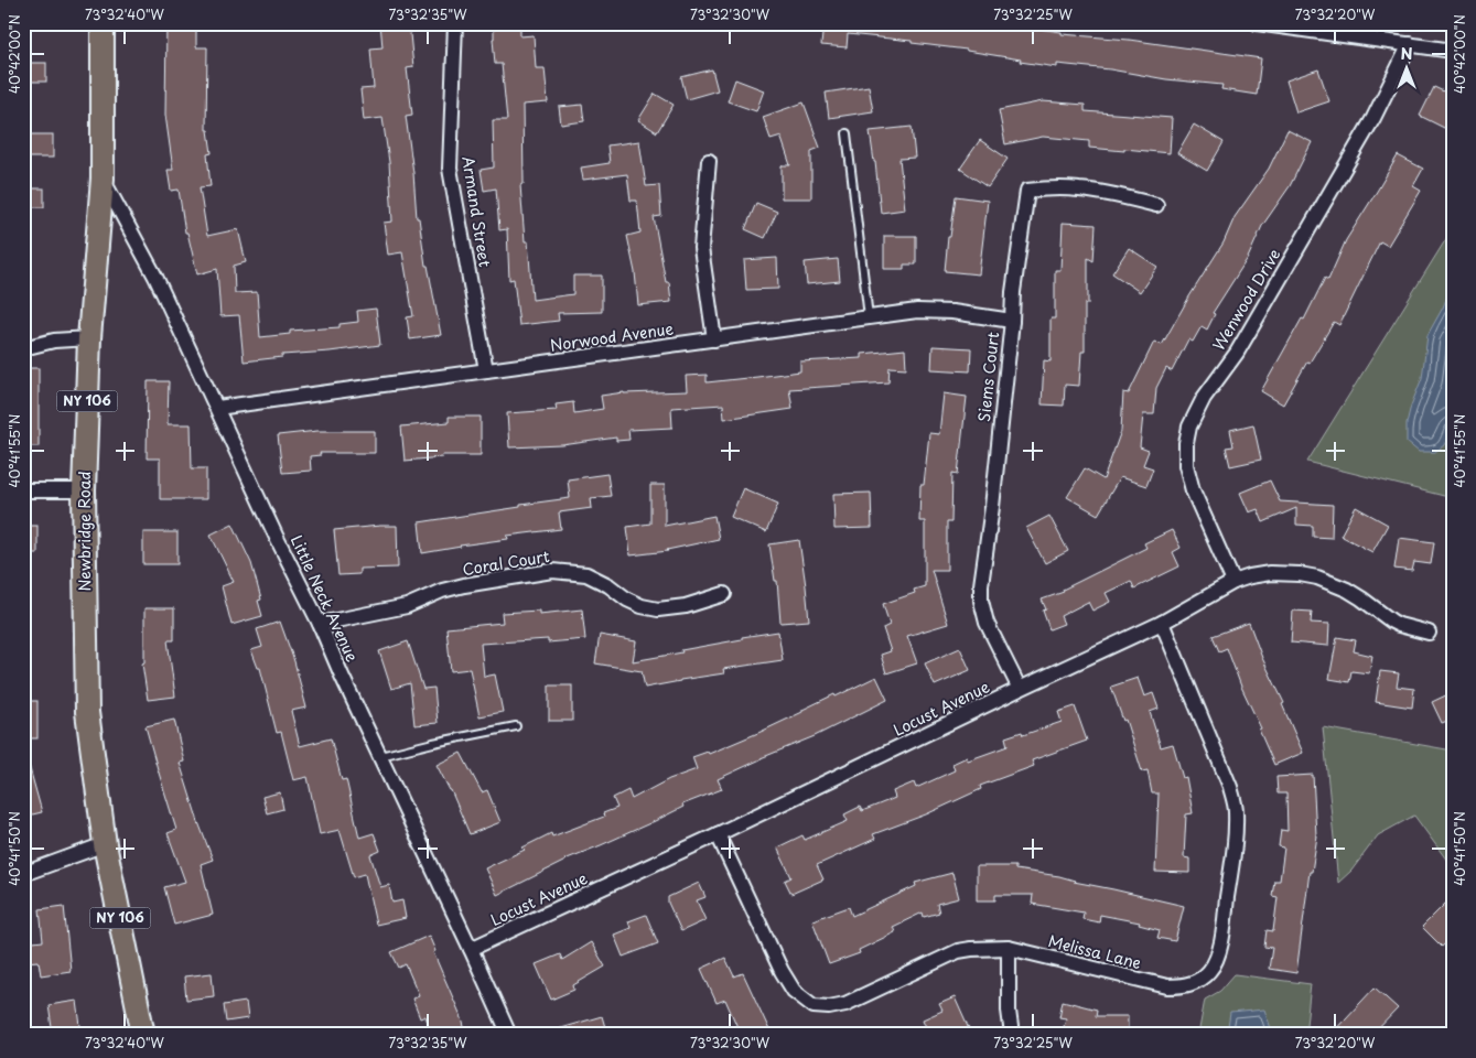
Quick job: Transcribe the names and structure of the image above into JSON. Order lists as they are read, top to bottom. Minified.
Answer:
{"streets":{"main road":["NY 106","Newbridge Road"],"street":["Armand Street","Wenwood Drive","Norwood Avenue","Siems Court","Coral Court","Little Neck Avenue","Locust Avenue","Melissa Lane"]},"crossings":[["Armand Street","Norwood Avenue"],["Wenwood Drive","Locust Avenue"],["Norwood Avenue","Siems Court"],["Norwood Avenue","Little Neck Avenue"],["Siems Court","Locust Avenue"],["Newbridge Road","Little Neck Avenue"],["Coral Court","Little Neck Avenue"],["Little Neck Avenue","Locust Avenue"],["Locust Avenue","Melissa Lane"]],"north":"top","coordinates":["73°32'40\"W","73°32'35\"W","73°32'30\"W","73°32'25\"W","73°32'20\"W","40°42'00\"N","40°41'55\"N","40°41'50\"N"]}
